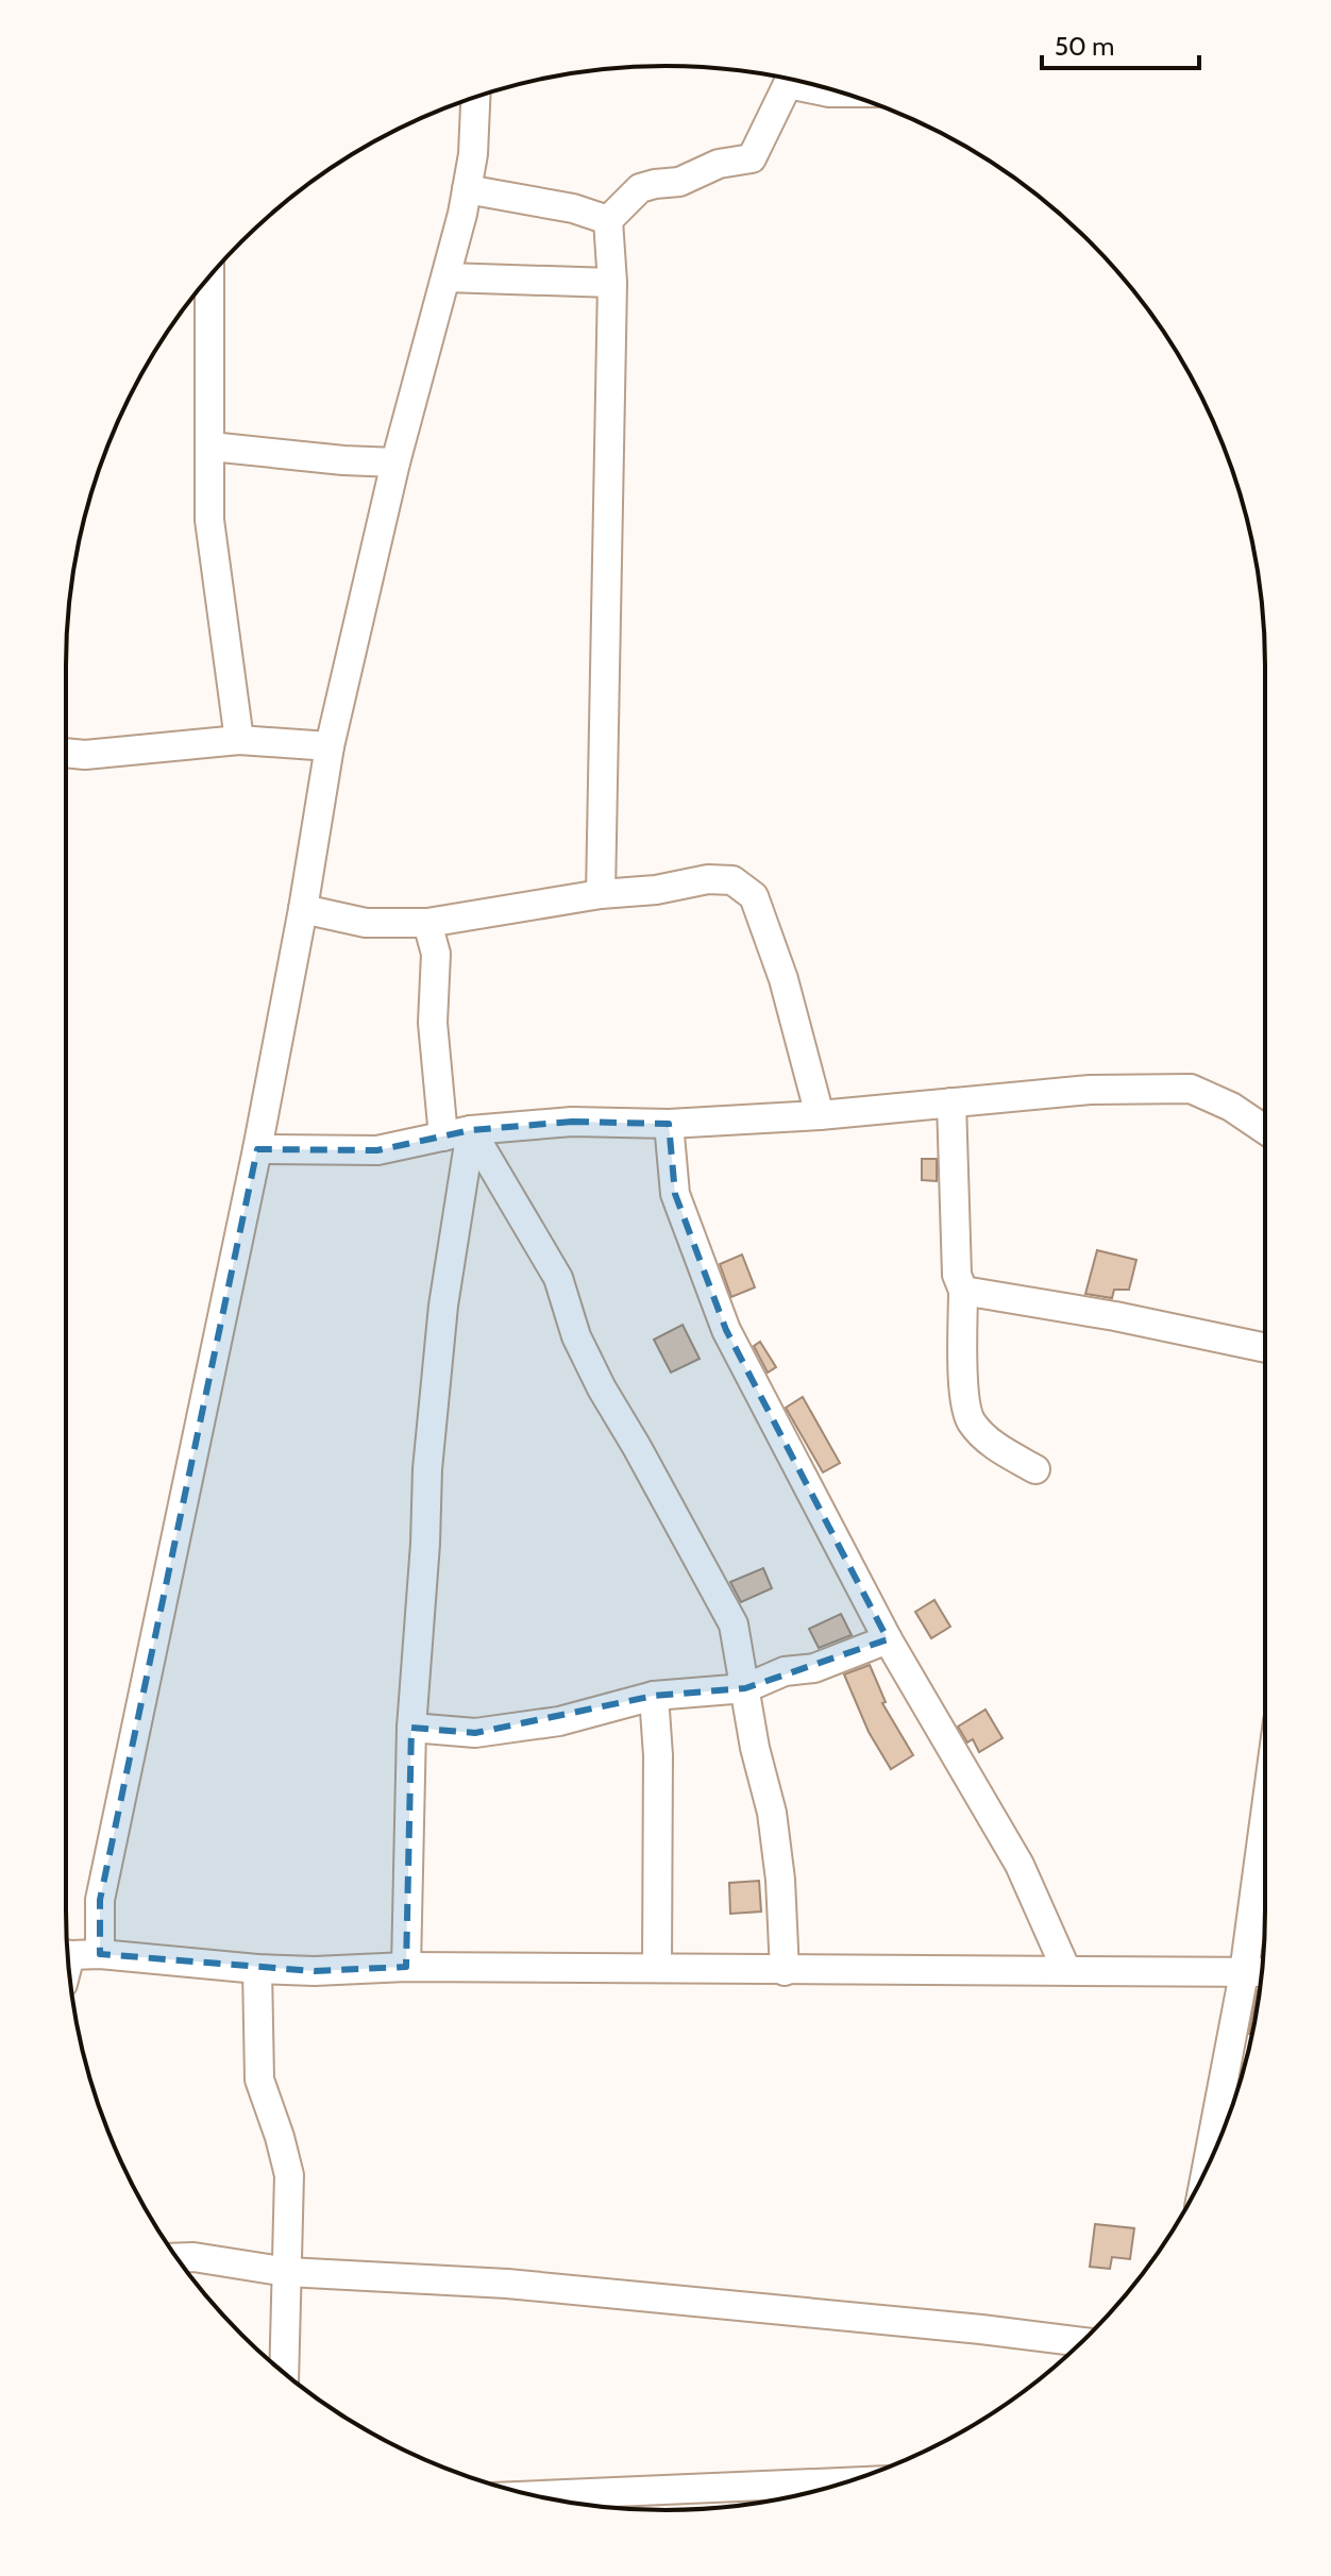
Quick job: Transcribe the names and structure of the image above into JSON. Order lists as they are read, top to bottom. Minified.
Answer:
{"scale_bar":"50 m"}
